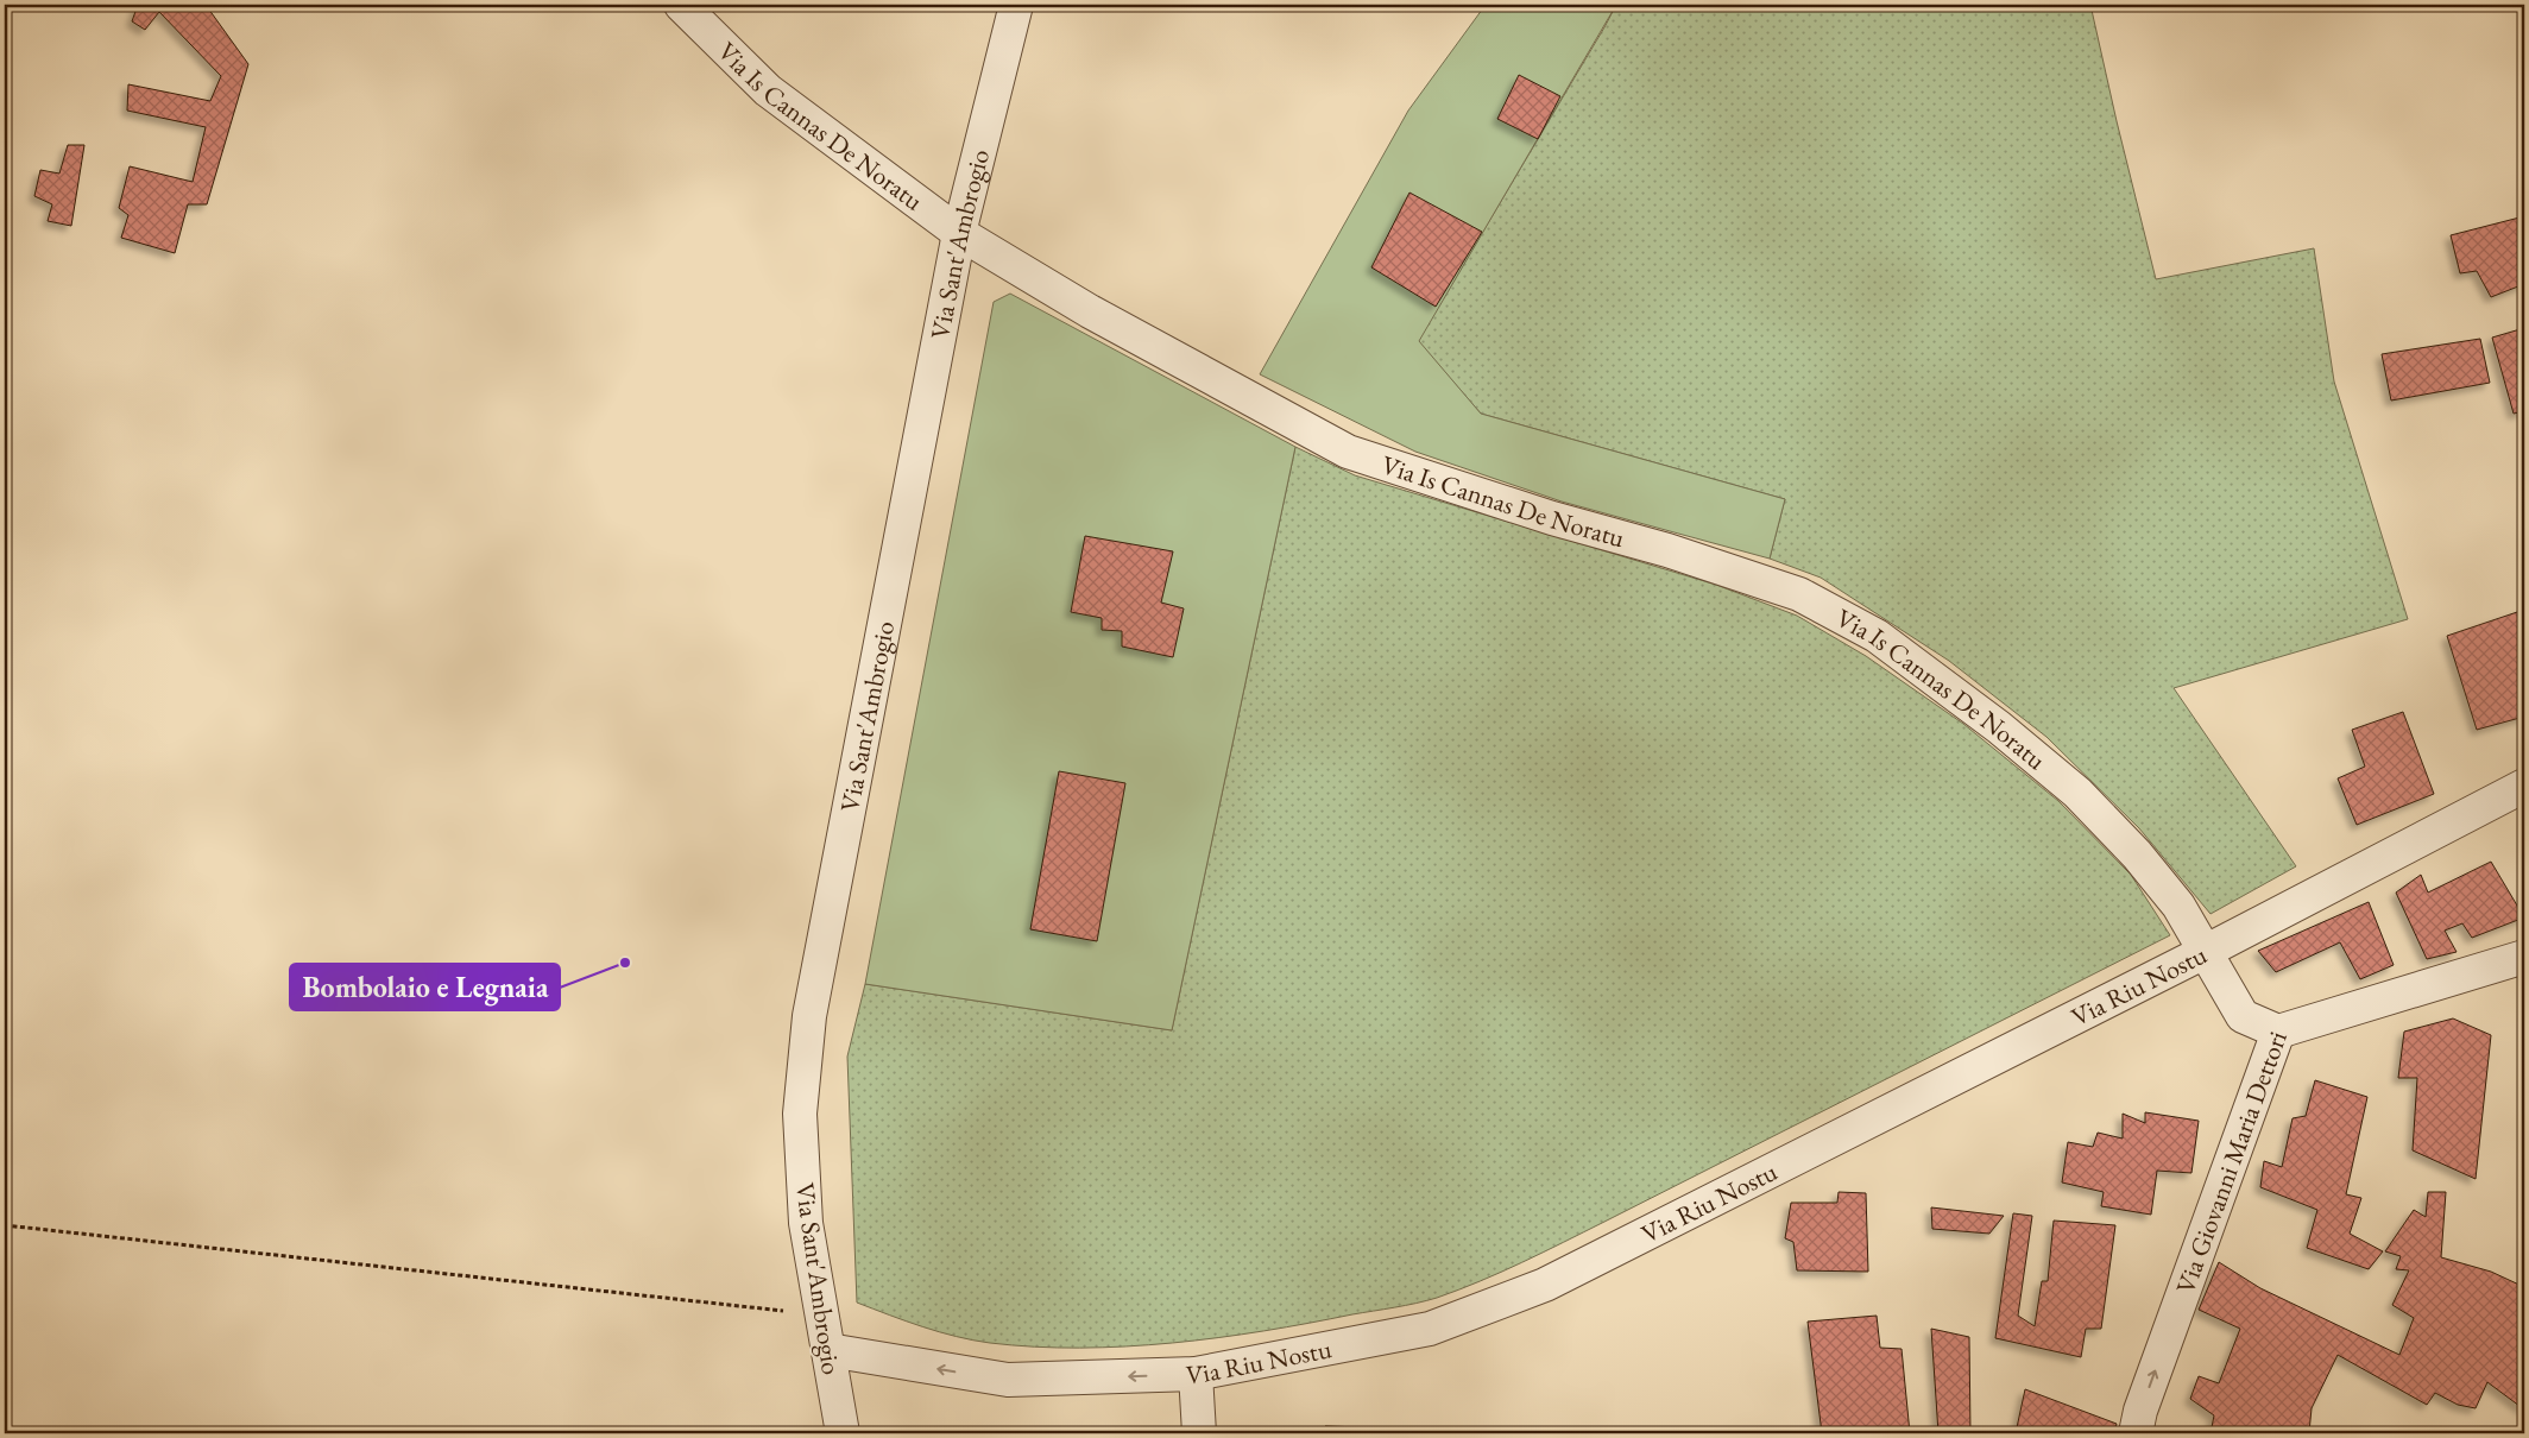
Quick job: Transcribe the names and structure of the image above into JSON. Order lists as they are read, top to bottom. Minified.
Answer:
{"streets":{"street":["Via Is Cannas De Noratu","Via Sant'Ambrogio","Via Riu Nostu","Via Giovanni Maria Dettori"]},"crossings":[["Via Is Cannas De Noratu","Via Sant'Ambrogio"],["Via Is Cannas De Noratu","Via Riu Nostu"],["Via Is Cannas De Noratu","Via Giovanni Maria Dettori"],["Via Sant'Ambrogio","Via Riu Nostu"]],"one_way":["Via Giovanni Maria Dettori"],"places":["Bombolaio e Legnaia"]}
